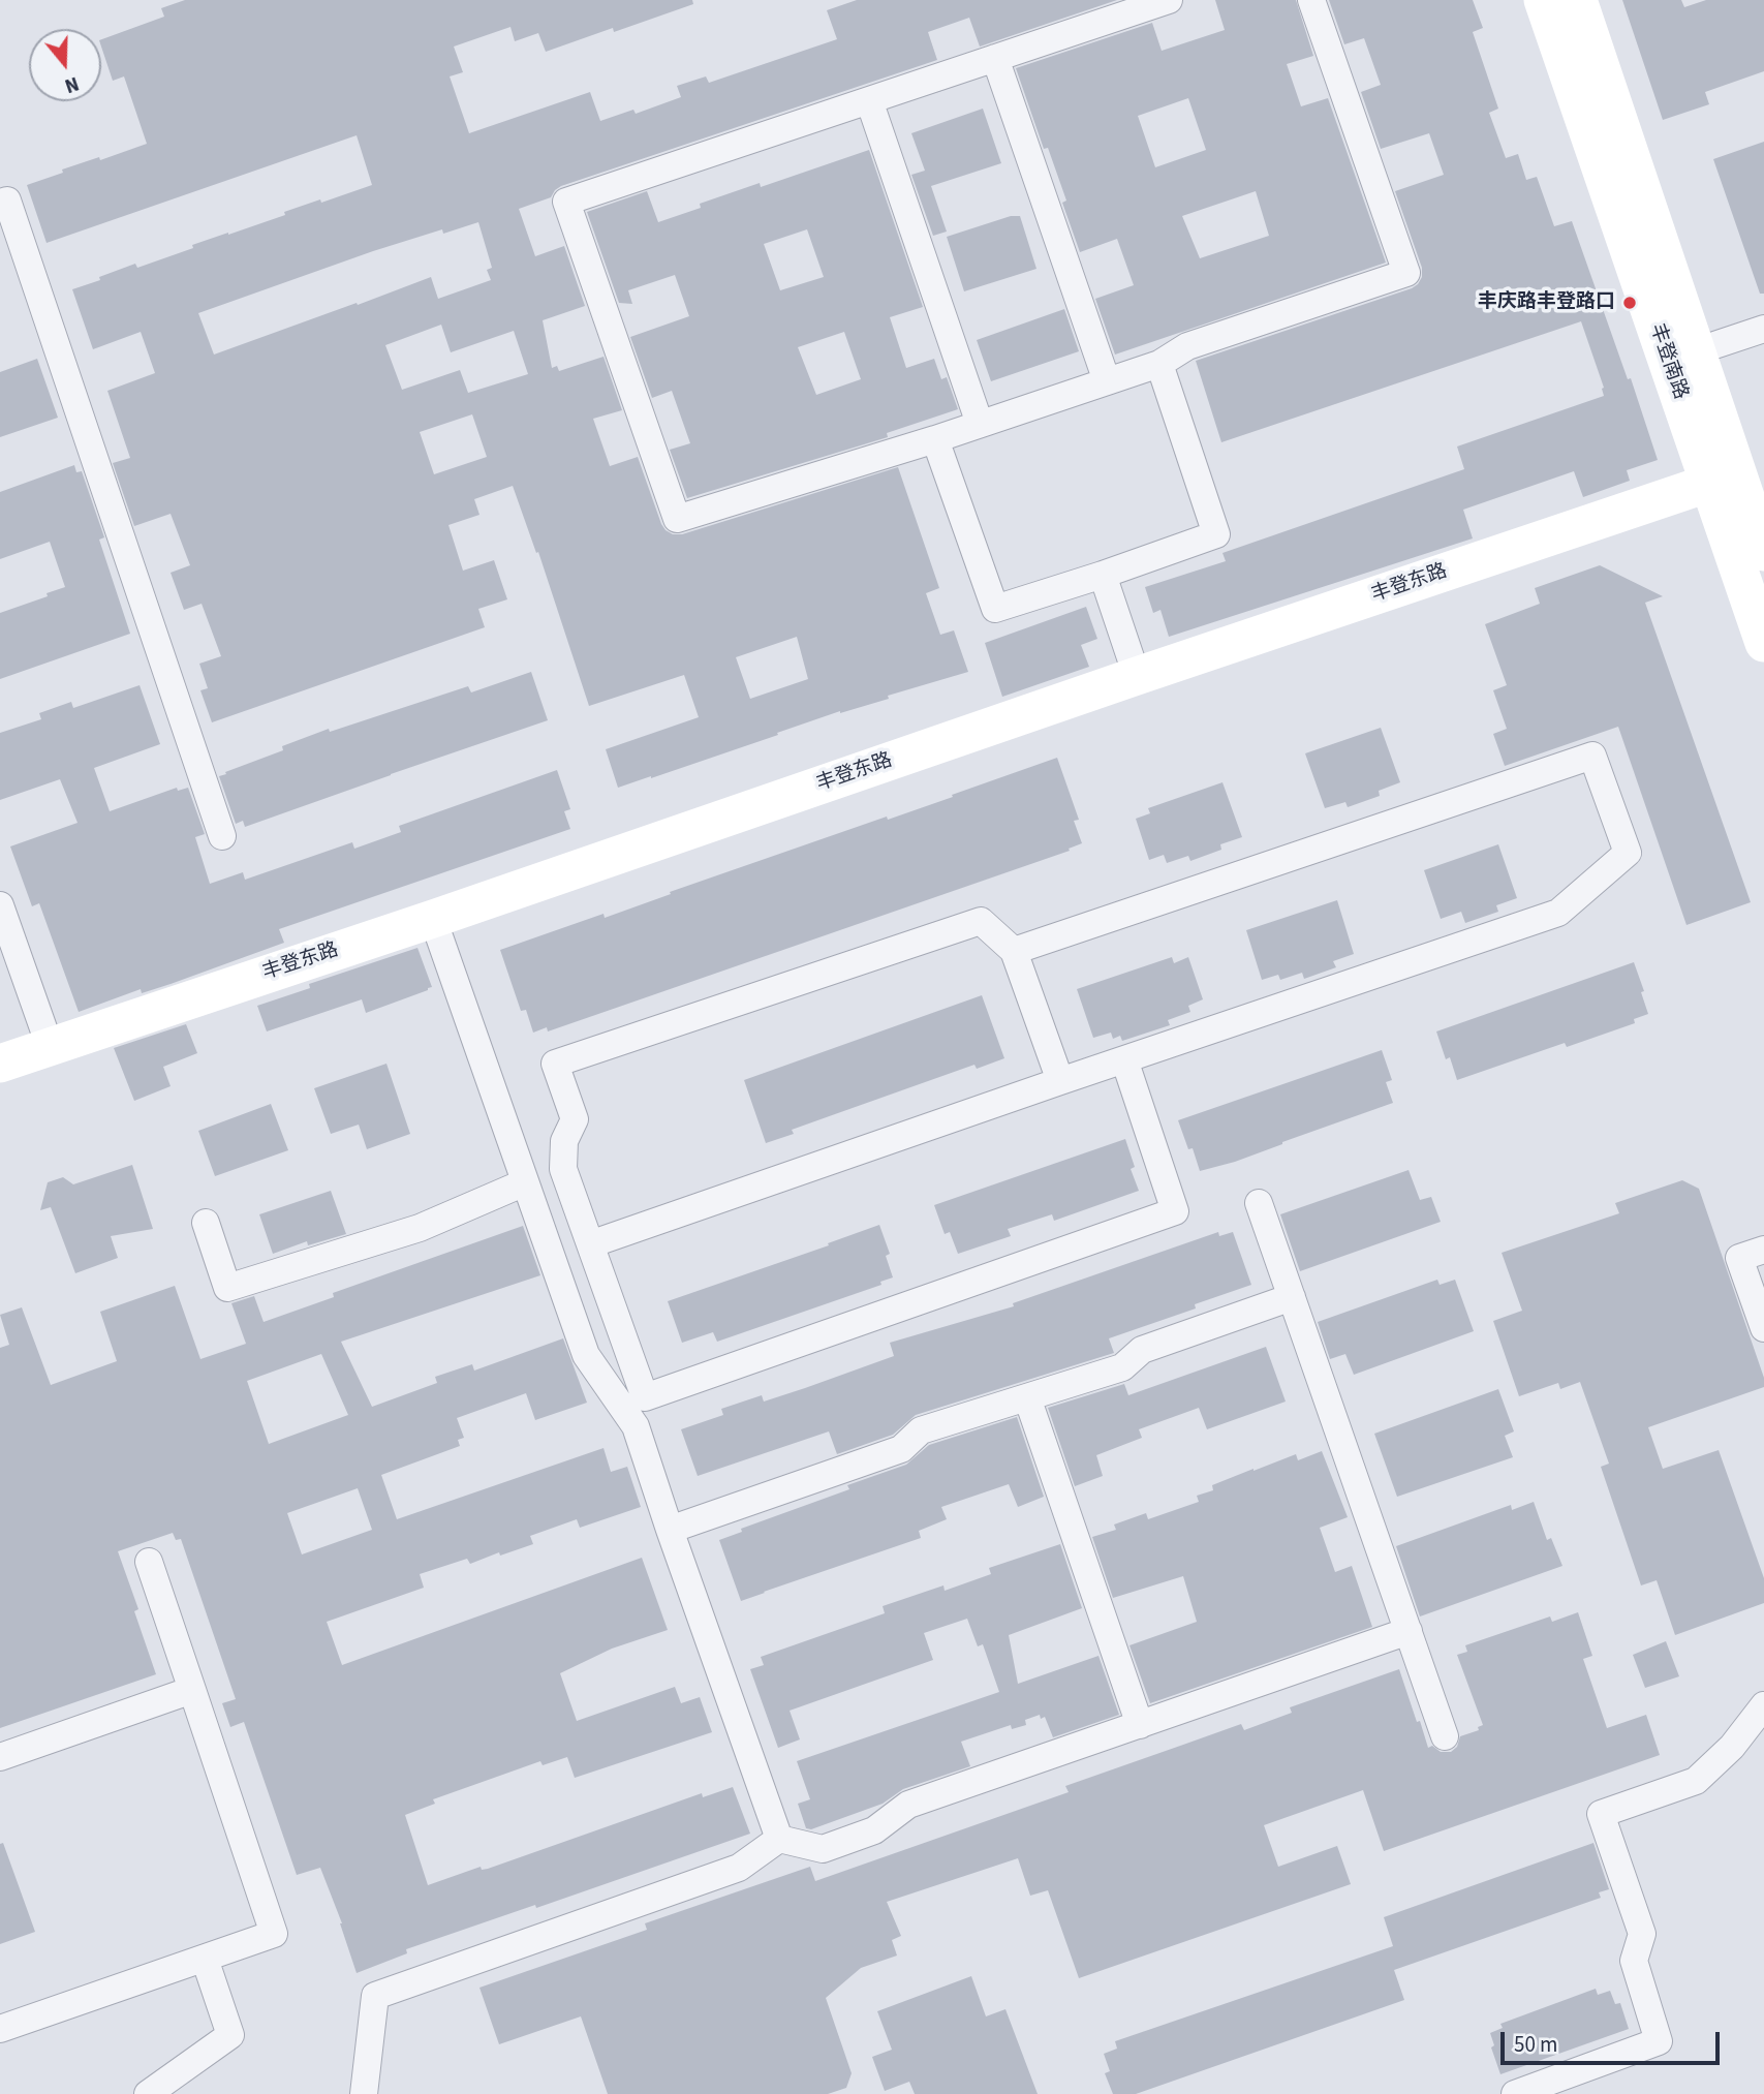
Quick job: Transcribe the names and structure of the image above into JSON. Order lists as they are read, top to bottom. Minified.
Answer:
{"streets":{"street":["丰登南路","丰登东路"]},"crossings":[["丰登南路","丰登东路"]],"places":["丰庆路丰登路口"],"scale_bar":"50 m","north":"bottom"}
